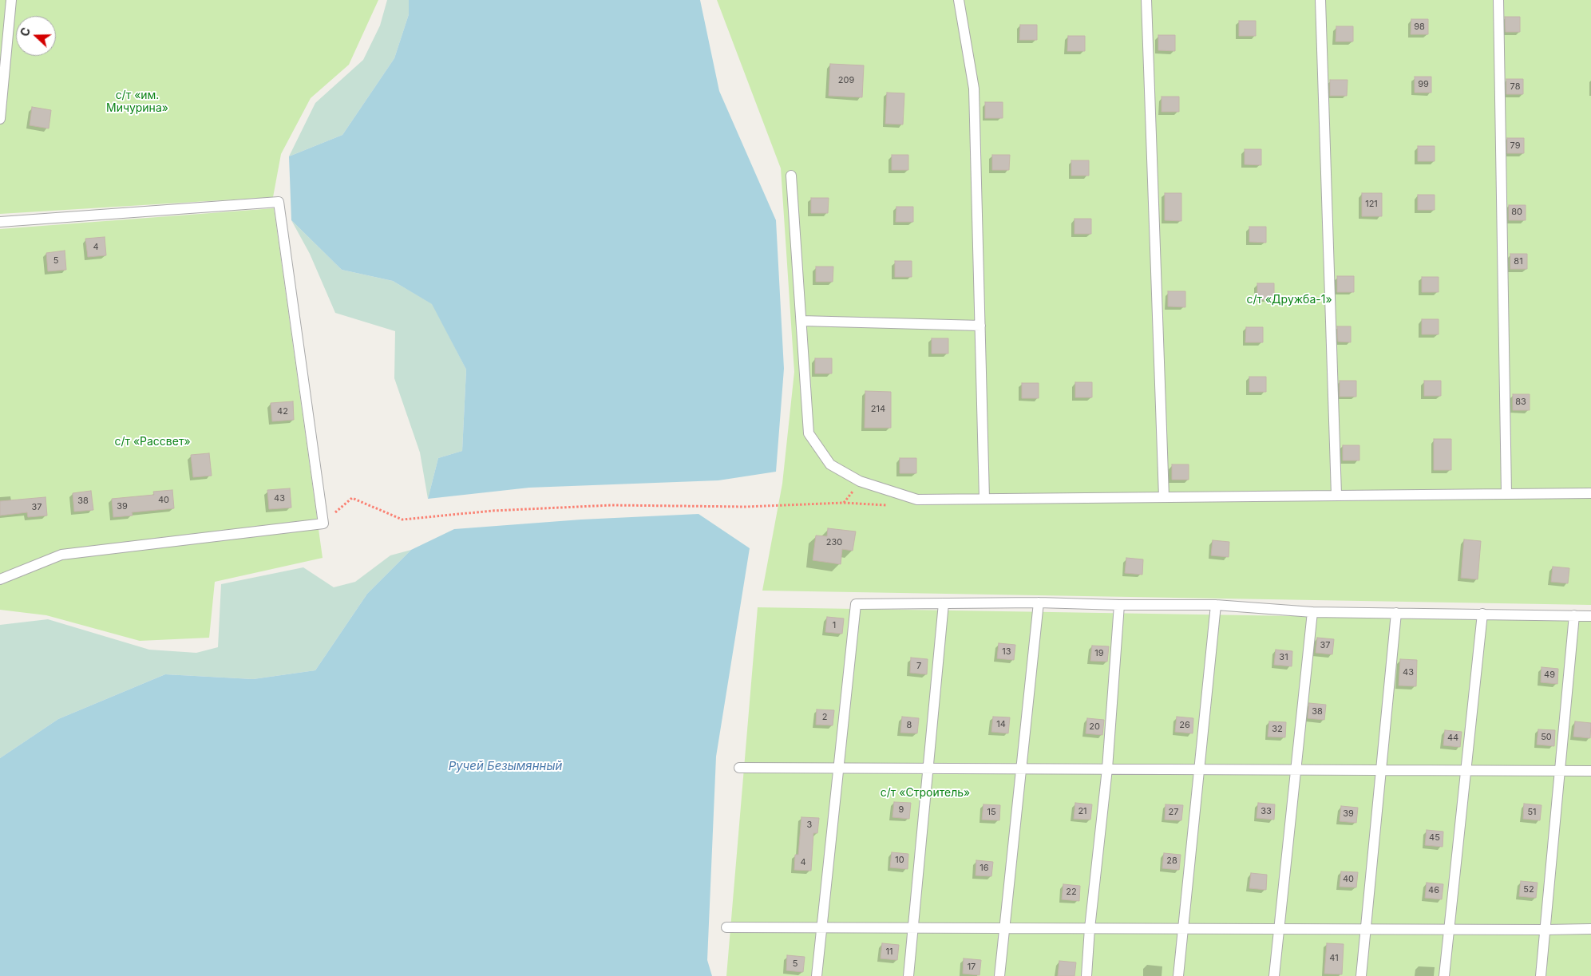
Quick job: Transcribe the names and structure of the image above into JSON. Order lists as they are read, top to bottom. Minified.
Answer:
{"water":["Ручей Безымянный"],"parks":["с/т «им. Мичурина»","с/т «Дружба-1»","с/т «Рассвет»","с/т «Строитель»"],"house_numbers":["98","209","99","78","79","121","80","4","5","81","83","214","42","43","40","38","39","37","230","1","37","13","19","31","7","43","49","38","2","14","8","26","20","32","50","44","9","21","33","15","27","51","39","3","45","10","28","4","16","40","52","46","22","11","41","5","17"],"north":"left"}
